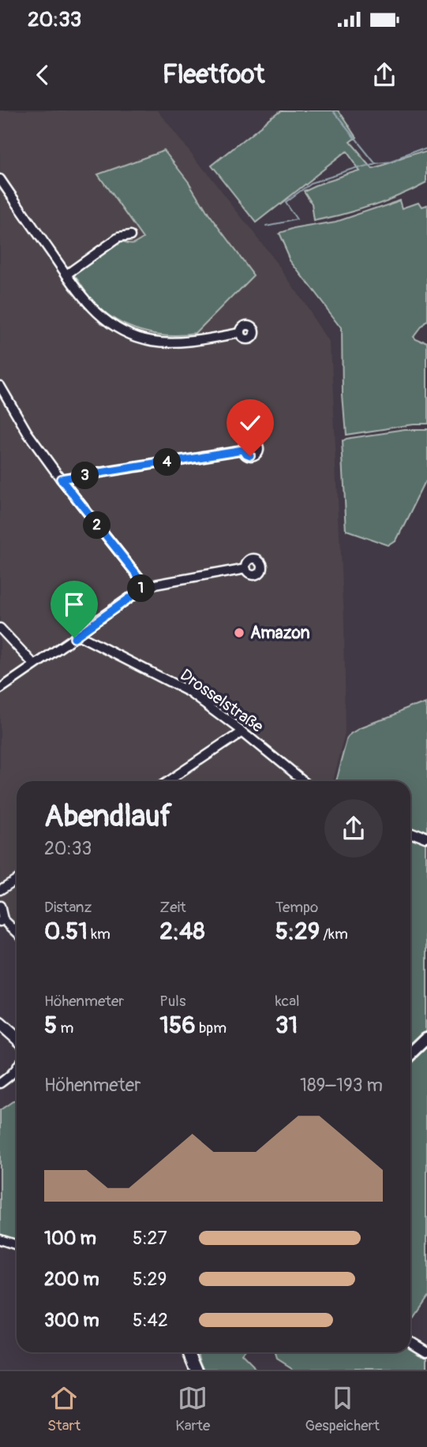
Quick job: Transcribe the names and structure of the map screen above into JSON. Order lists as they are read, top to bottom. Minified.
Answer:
{"streets":{"street":["Drosselstraße"]},"places":["Amazon"],"page":{"status":"20:33","header":"Fleetfoot","pins":["4","3","2","1"],"heading":["Abendlauf","20:33"],"stats":[["Distanz","0.51 km"],["Zeit","2:48"],["Tempo","5:29 /km"],["Höhenmeter","5 m"],["Puls","156 bpm"],["kcal","31"]],"chart":["Höhenmeter","189–193 m"],"list":[{"name":"100 m","note":"5:27"},{"name":"200 m","note":"5:29"},{"name":"300 m","note":"5:42"}],"tabs":["Start","Karte","Gespeichert"]}}
